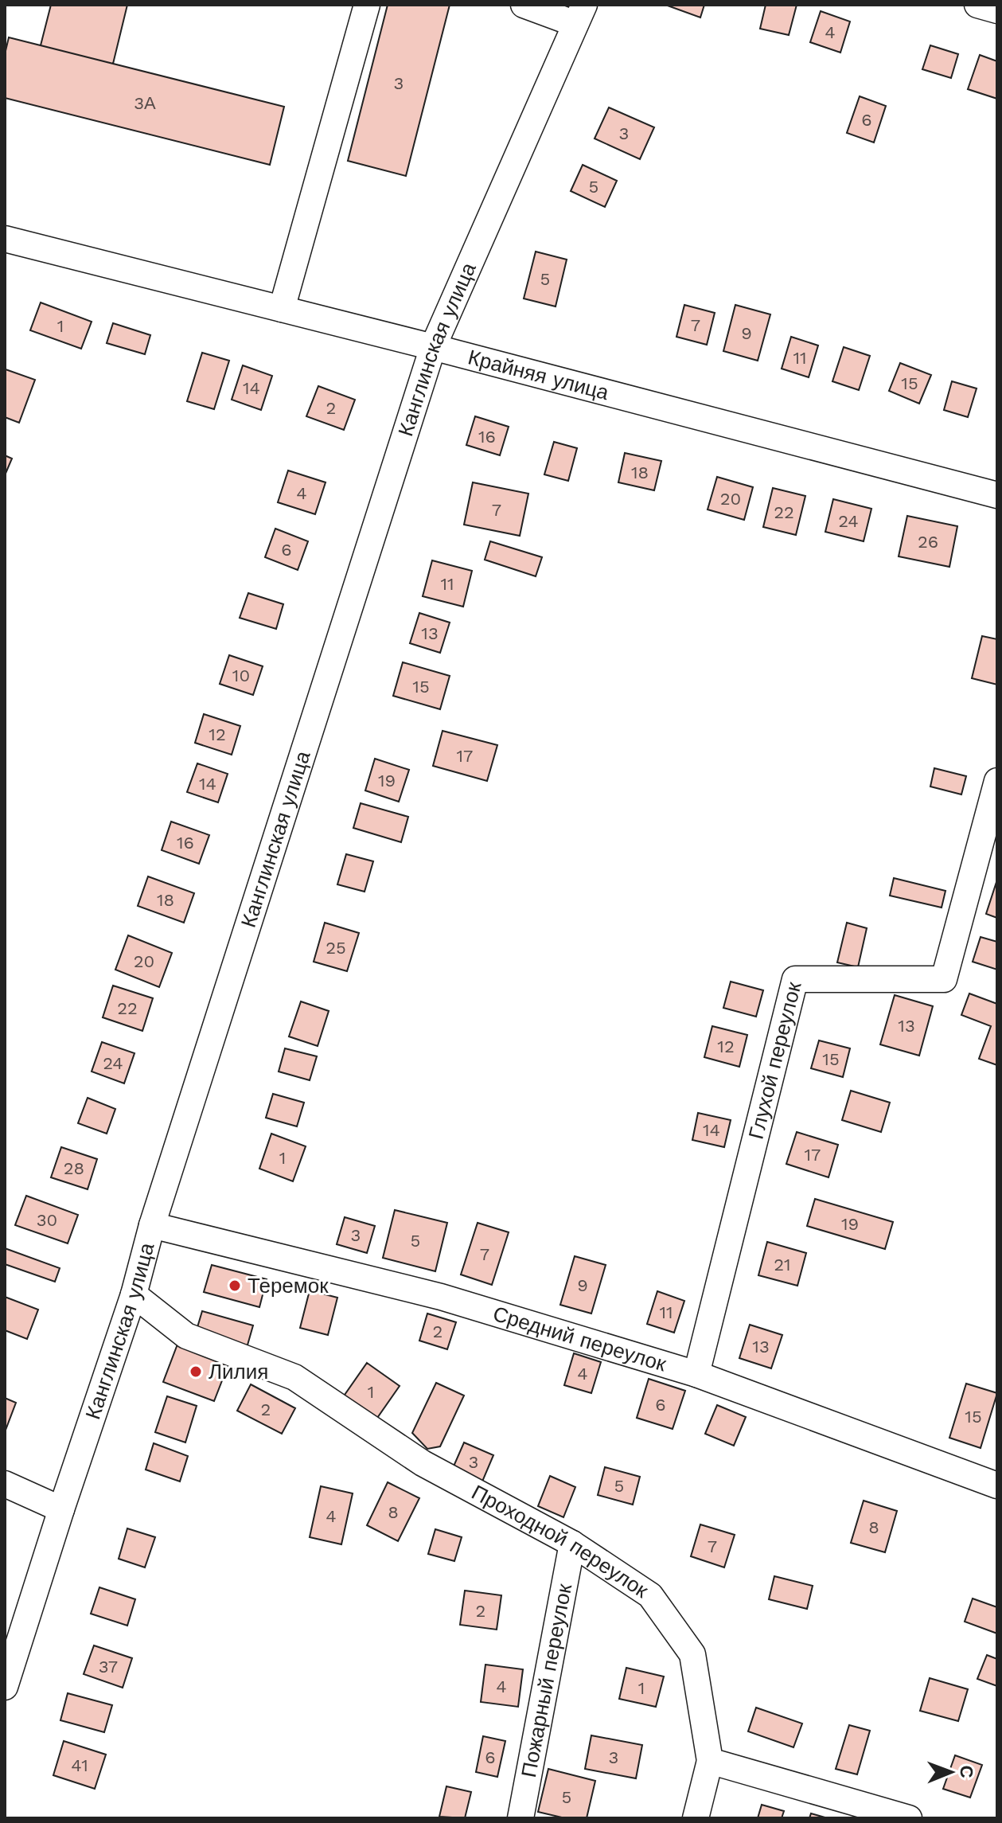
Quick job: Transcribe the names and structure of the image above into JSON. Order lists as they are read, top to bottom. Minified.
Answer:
{"streets":{"street":["Канглинская улица","Крайняя улица","Глухой переулок","Средний переулок","Проходной переулок","Пожарный переулок"]},"crossings":[["Канглинская улица","Крайняя улица"],["Канглинская улица","Средний переулок"],["Канглинская улица","Проходной переулок"],["Глухой переулок","Средний переулок"],["Проходной переулок","Пожарный переулок"]],"places":["Теремок","Лилия"],"house_numbers":["4","3","3А","6","3","5","5","7","1","9","11","15","14","2","16","18","4","20","7","22","24","26","6","11","13","10","15","12","17","19","14","16","18","25","20","22","13","12","15","24","14","17","1","28","30","19","3","5","7","21","9","11","2","13","4","1","6","2","15","3","5","8","4","8","7","2","37","4","1","6","3","41","5"],"north":"right"}
